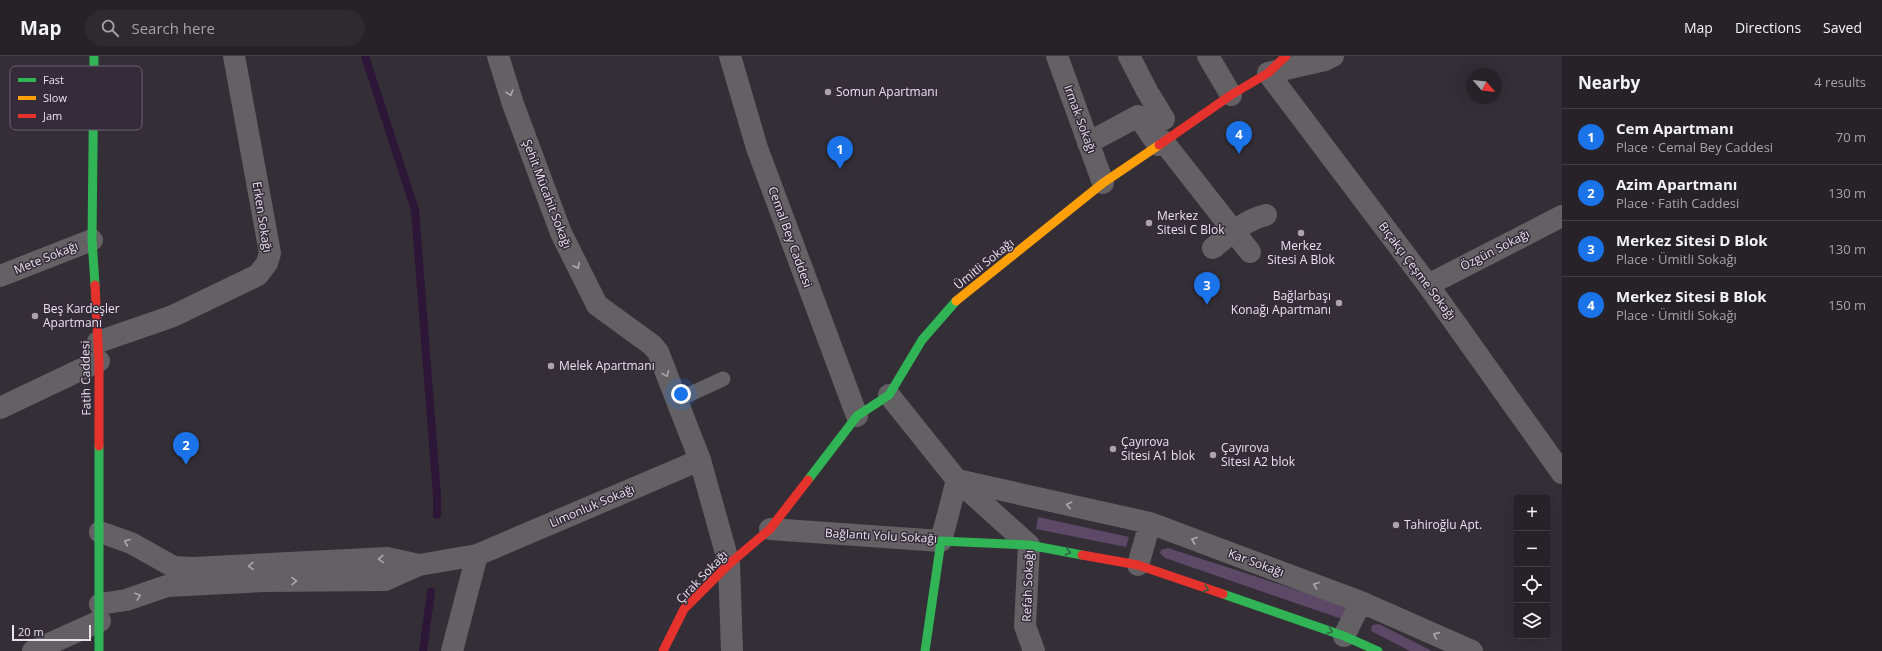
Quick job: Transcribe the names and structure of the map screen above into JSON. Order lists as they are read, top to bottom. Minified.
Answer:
{"streets":{"street":["Irmak Sokağı","Şehit Mücahit Sokağı","Erken Sokağı","Cemal Bey Caddesi","Özgün Sokağı","Mete Sokağı","Ümitli Sokağı","Bıçakçı Çeşme Sokağı","Fatih Caddesi","Limonluk Sokağı","Bağlantı Yolu Sokağı","Kar Sokağı","Çırak Sokağı","Refah Sokağı"]},"crossings":[["Irmak Sokağı","Ümitli Sokağı"],["Şehit Mücahit Sokağı","Limonluk Sokağı"],["Erken Sokağı","Fatih Caddesi"],["Cemal Bey Caddesi","Ümitli Sokağı"],["Özgün Sokağı","Bıçakçı Çeşme Sokağı"],["Mete Sokağı","Fatih Caddesi"],["Ümitli Sokağı","Bıçakçı Çeşme Sokağı"],["Ümitli Sokağı","Bağlantı Yolu Sokağı"],["Ümitli Sokağı","Çırak Sokağı"],["Bağlantı Yolu Sokağı","Kar Sokağı"],["Bağlantı Yolu Sokağı","Çırak Sokağı"],["Bağlantı Yolu Sokağı","Refah Sokağı"],["Kar Sokağı","Refah Sokağı"]],"one_way":["Şehit Mücahit Sokağı"],"places":["Somun Apartmanı","Merkez Sitesi C Blok","Merkez Sitesi A Blok","Bağlarbaşı Konağı Apartmanı","Beş Kardeşler Apartmanı","Melek Apartmanı","Çayırova Sitesi A1 blok","Çayırova Sitesi A2 blok","Tahiroğlu Apt."],"legend":["Fast","Slow","Jam"],"scale_bar":"20 m","north":"bottom right","page":{"header":"Map","search":"Search here","nav":["Map","Directions","Saved"],"heading":["Nearby","4 results"],"list":[{"mark":"1","name":"Cem Apartmanı","note":"Place · Cemal Bey Caddesi","value":"70 m"},{"mark":"2","name":"Azim Apartmanı","note":"Place · Fatih Caddesi","value":"130 m"},{"mark":"3","name":"Merkez Sitesi D Blok","note":"Place · Ümitli Sokağı","value":"130 m"},{"mark":"4","name":"Merkez Sitesi B Blok","note":"Place · Ümitli Sokağı","value":"150 m"}],"pins":["4","1","3","2"],"map_buttons":["+","−"],"scale":"20 m"}}
